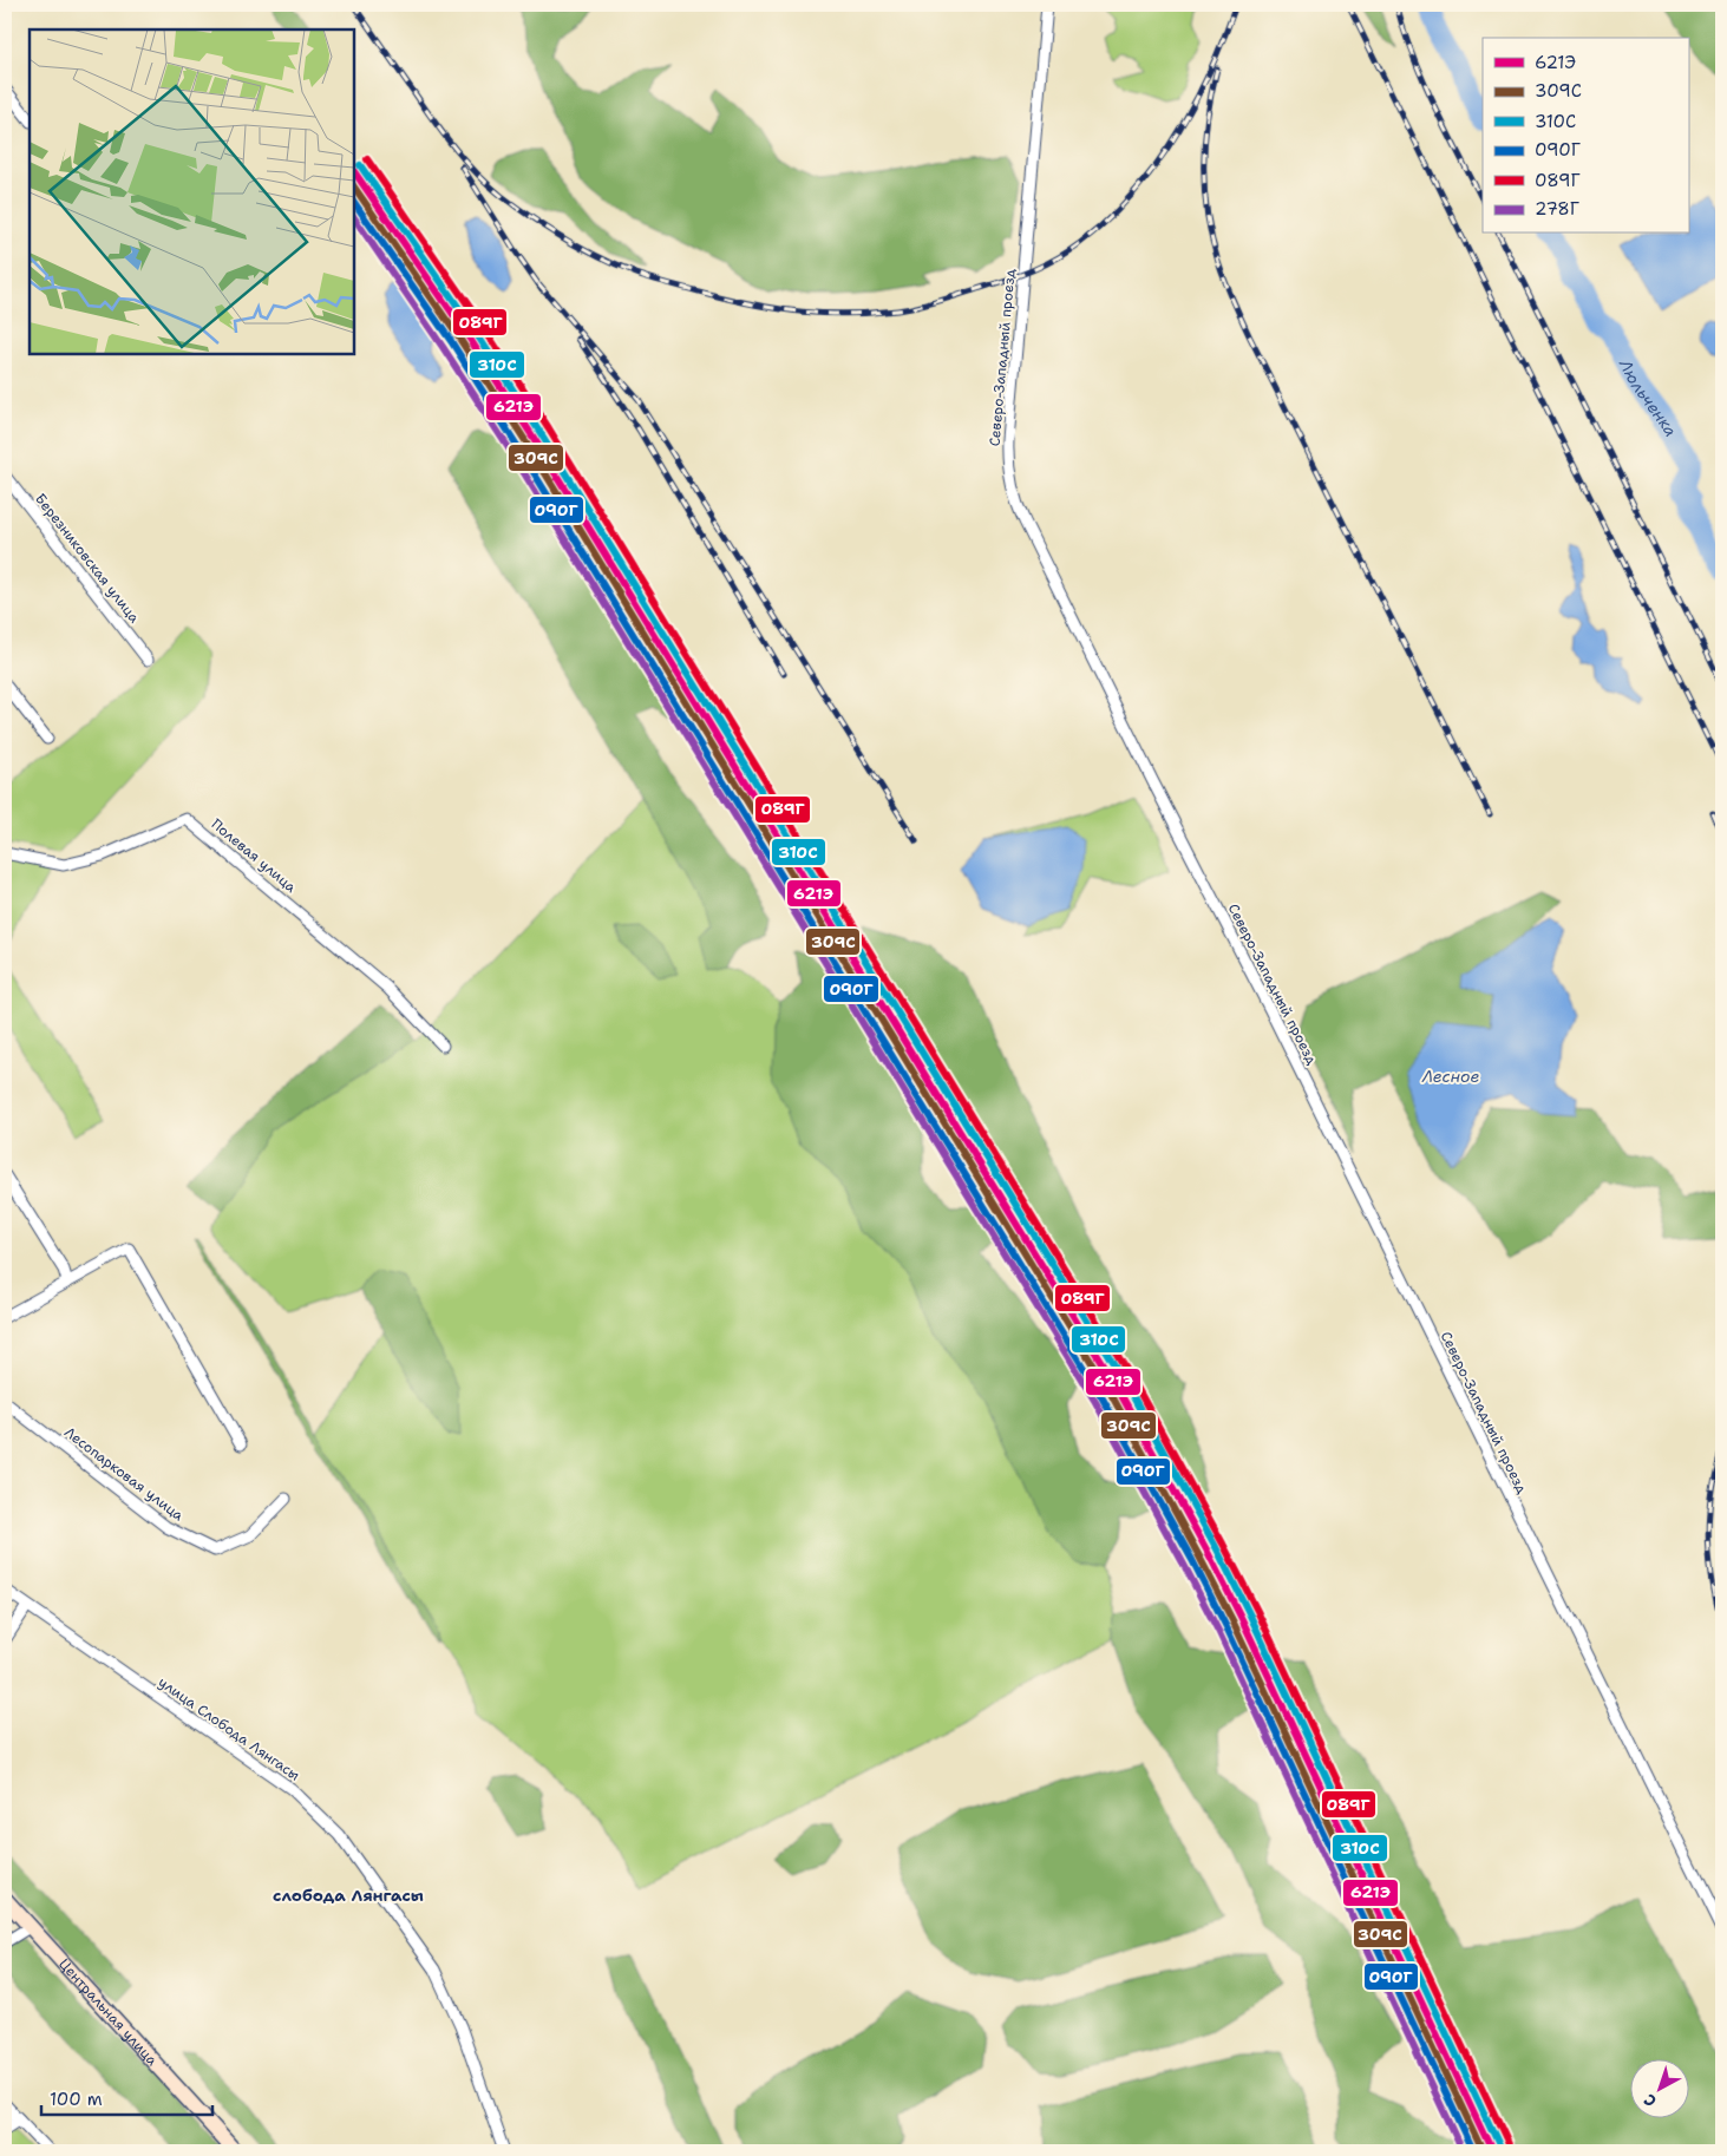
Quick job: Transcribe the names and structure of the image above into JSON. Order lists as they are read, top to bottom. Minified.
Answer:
{"streets":{"street":["Северо-Западный проезд","Березниковская улица","Полевая улица","Лесопарковая улица","улица Слобода Лянгасы","Центральная улица"]},"districts":["слобода Лянгасы"],"water":["Люльченка","Лесное"],"lines":["transit line 089Г","transit line 310С","transit line 621Э","transit line 309С","transit line 090Г","transit line 278Г"],"legend":["621Э","309С","310С","090Г","089Г","278Г"],"scale_bar":"100 m","north":"bottom left"}
